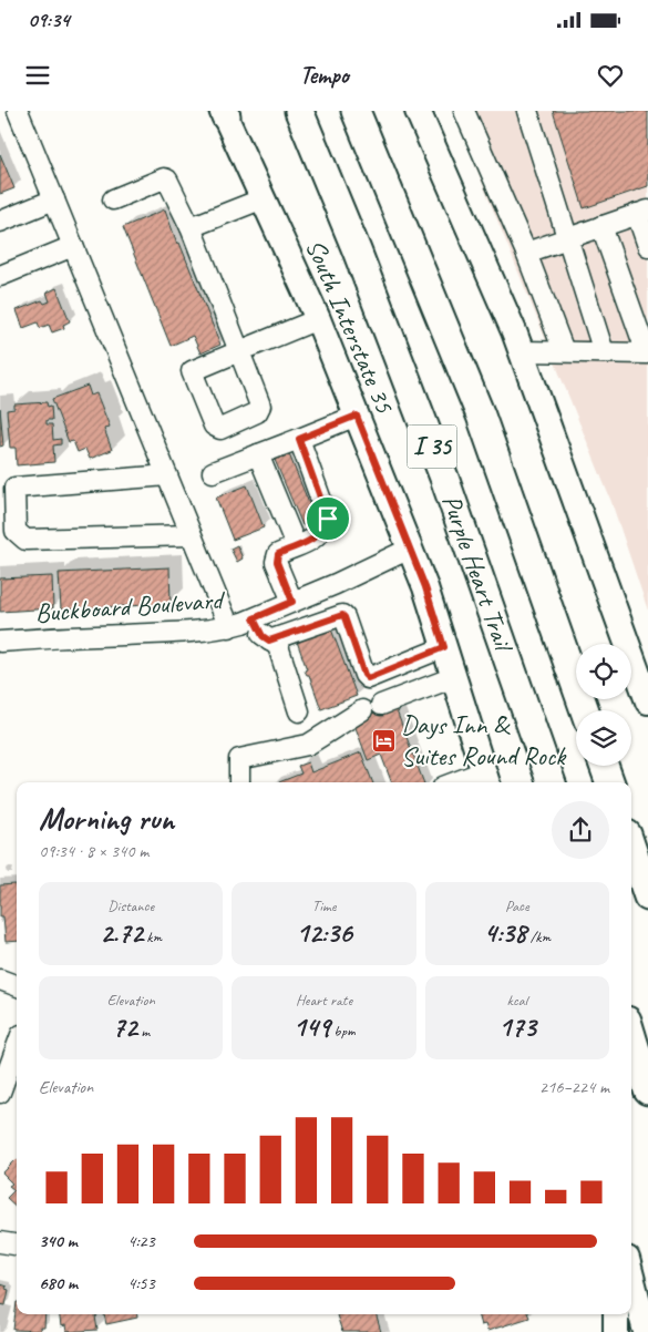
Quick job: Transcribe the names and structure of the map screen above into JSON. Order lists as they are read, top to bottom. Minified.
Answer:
{"streets":{"highway":["I 35","Purple Heart Trail"],"main road":["South Interstate 35"],"street":["Buckboard Boulevard"]},"crossings":[["South Interstate 35","Buckboard Boulevard"]],"places":{"hotel":["Days Inn & Suites Round Rock"]},"page":{"status":"09:34","header":"Tempo","heading":["Morning run","09:34 · 8 × 340 m"],"stats":[["Distance","2.72 km"],["Time","12:36"],["Pace","4:38 /km"],["Elevation","72 m"],["Heart rate","149 bpm"],["kcal","173"]],"chart":["Elevation","216–224 m"],"list":[{"name":"340 m","note":"4:23"},{"name":"680 m","note":"4:53"}]}}
